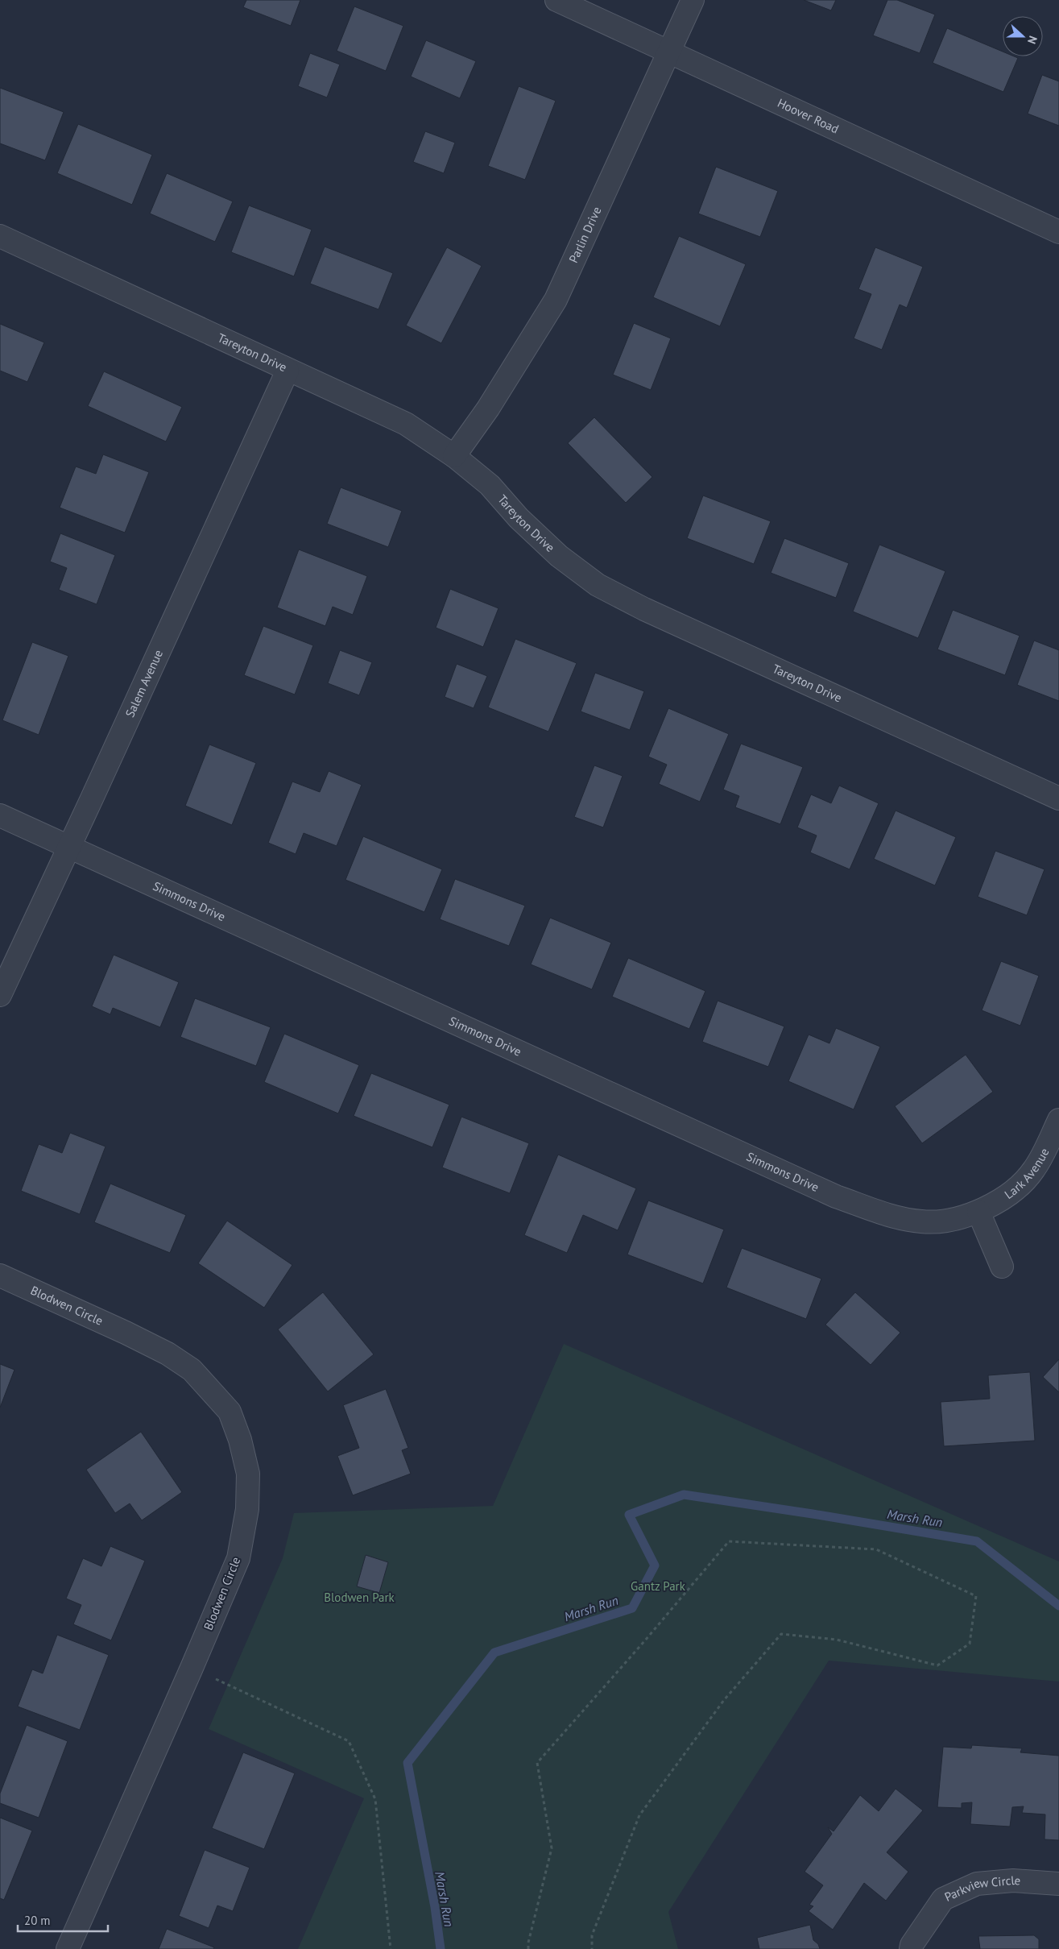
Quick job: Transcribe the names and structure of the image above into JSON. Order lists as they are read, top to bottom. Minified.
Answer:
{"streets":{"street":["Hoover Road","Parlin Drive","Tareyton Drive","Salem Avenue","Simmons Drive","Lark Avenue","Blodwen Circle","Parkview Circle"]},"crossings":[["Hoover Road","Parlin Drive"],["Parlin Drive","Tareyton Drive"],["Tareyton Drive","Salem Avenue"],["Salem Avenue","Simmons Drive"],["Simmons Drive","Lark Avenue"]],"water":["Marsh Run"],"parks":["Gantz Park","Blodwen Park"],"scale_bar":"20 m","north":"right"}
